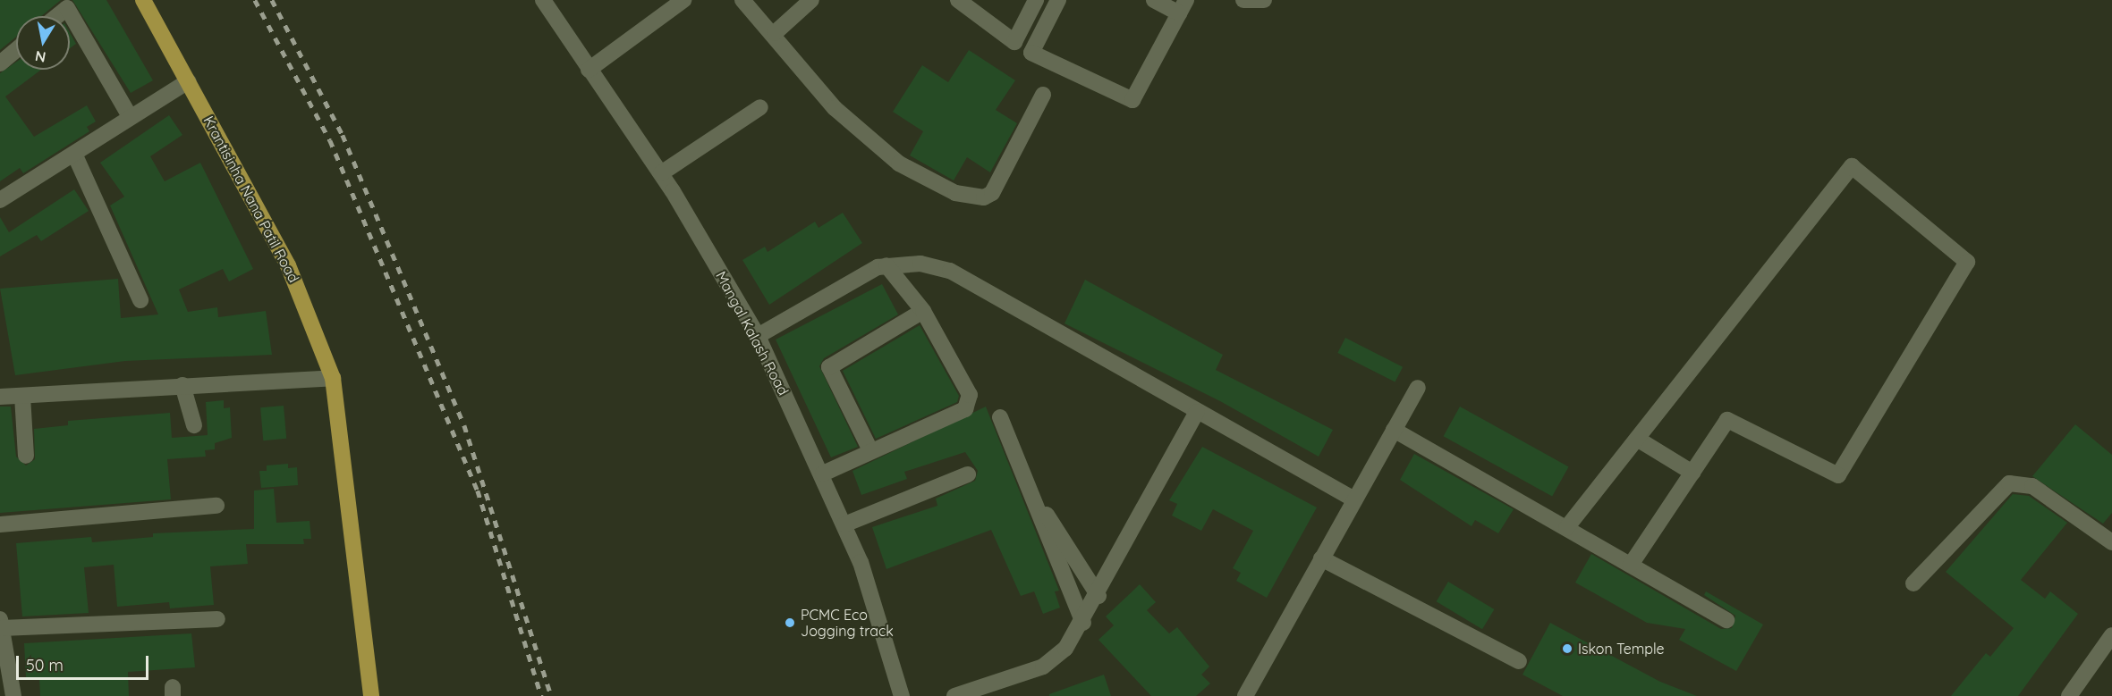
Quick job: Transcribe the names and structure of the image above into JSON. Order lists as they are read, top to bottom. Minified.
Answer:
{"streets":{"main road":["Krantisinha Nana Patil Road"],"street":["Mangal Kalash Road"]},"places":["PCMC Eco Jogging track","Iskon Temple"],"scale_bar":"50 m","north":"bottom"}
